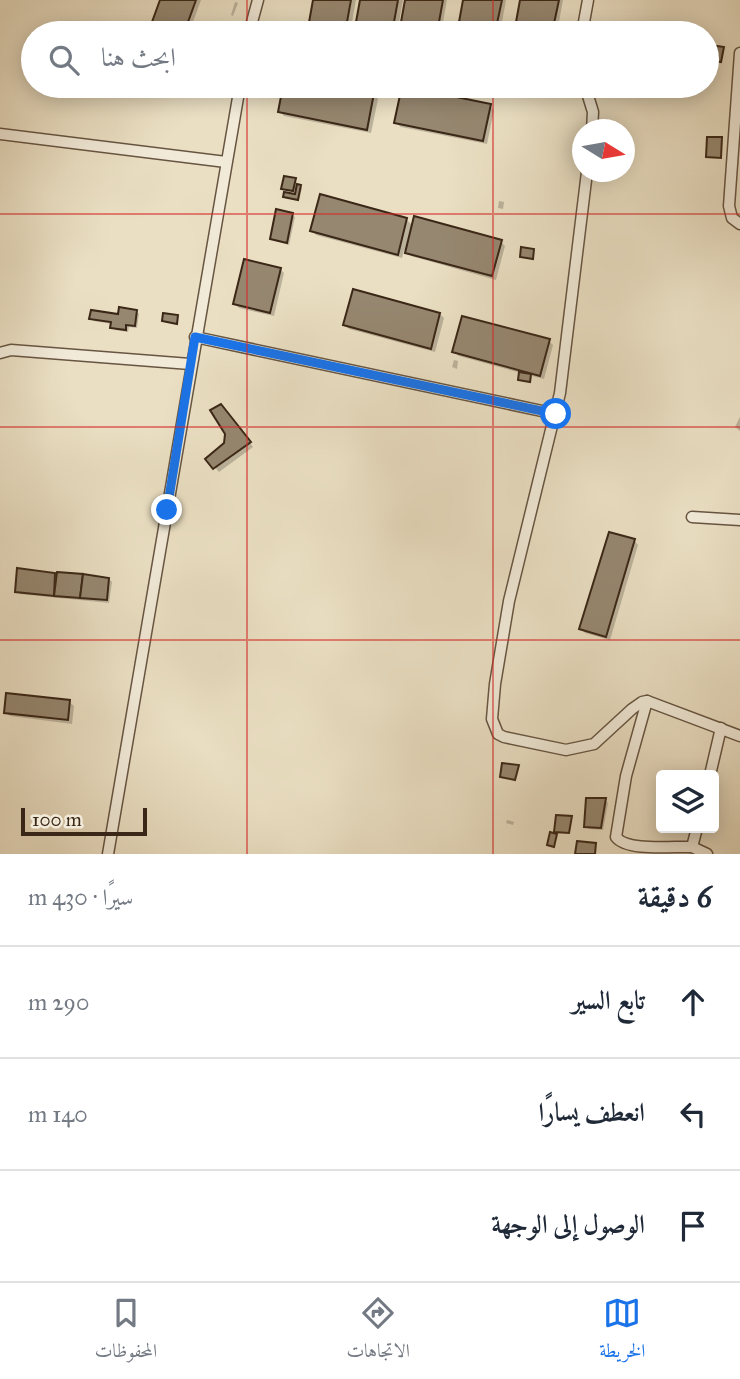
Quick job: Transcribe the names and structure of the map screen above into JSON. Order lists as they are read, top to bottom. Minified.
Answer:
{"scale_bar":"100 m","north":"right","page":{"search":"ابحث هنا","scale":"100 m","heading":["6 دقيقة","سيرًا · 430 m"],"list":[["تابع السير","290 m"],["انعطف يسارًا","140 m"],"الوصول إلى الوجهة"],"nav":["الخريطة","الاتجاهات","المحفوظات"]}}
